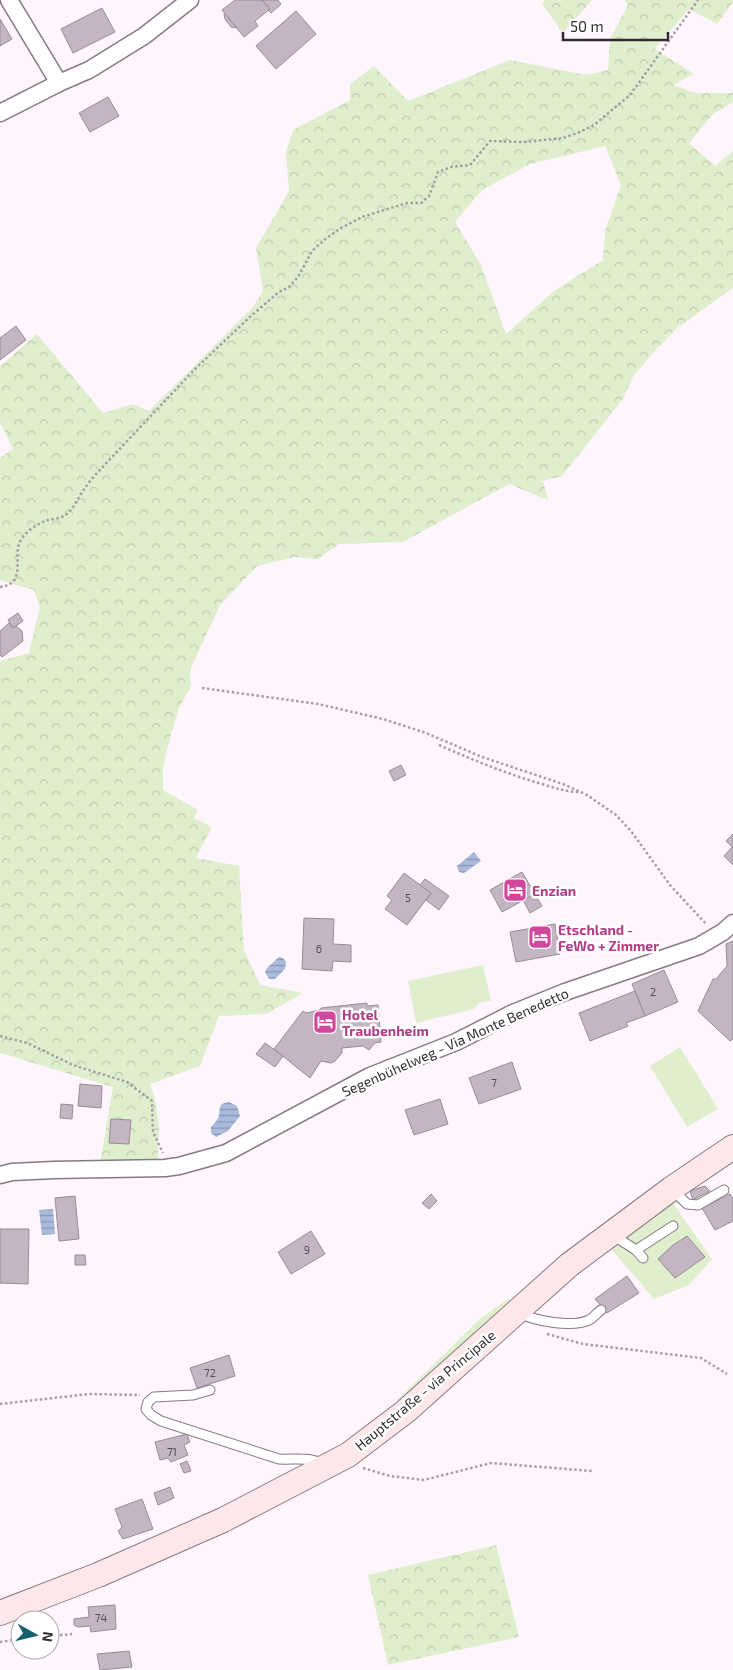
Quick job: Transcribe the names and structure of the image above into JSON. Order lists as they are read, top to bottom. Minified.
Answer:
{"streets":{"street":["Segenbühelweg - Via Monte Benedetto","Hauptstraße - via Principale"]},"places":{"hotel":["Enzian","Etschland - FeWo + Zimmer","Hotel Traubenheim"]},"house_numbers":["5","6","2","7","9","72","71","74"],"scale_bar":"50 m","north":"right"}
